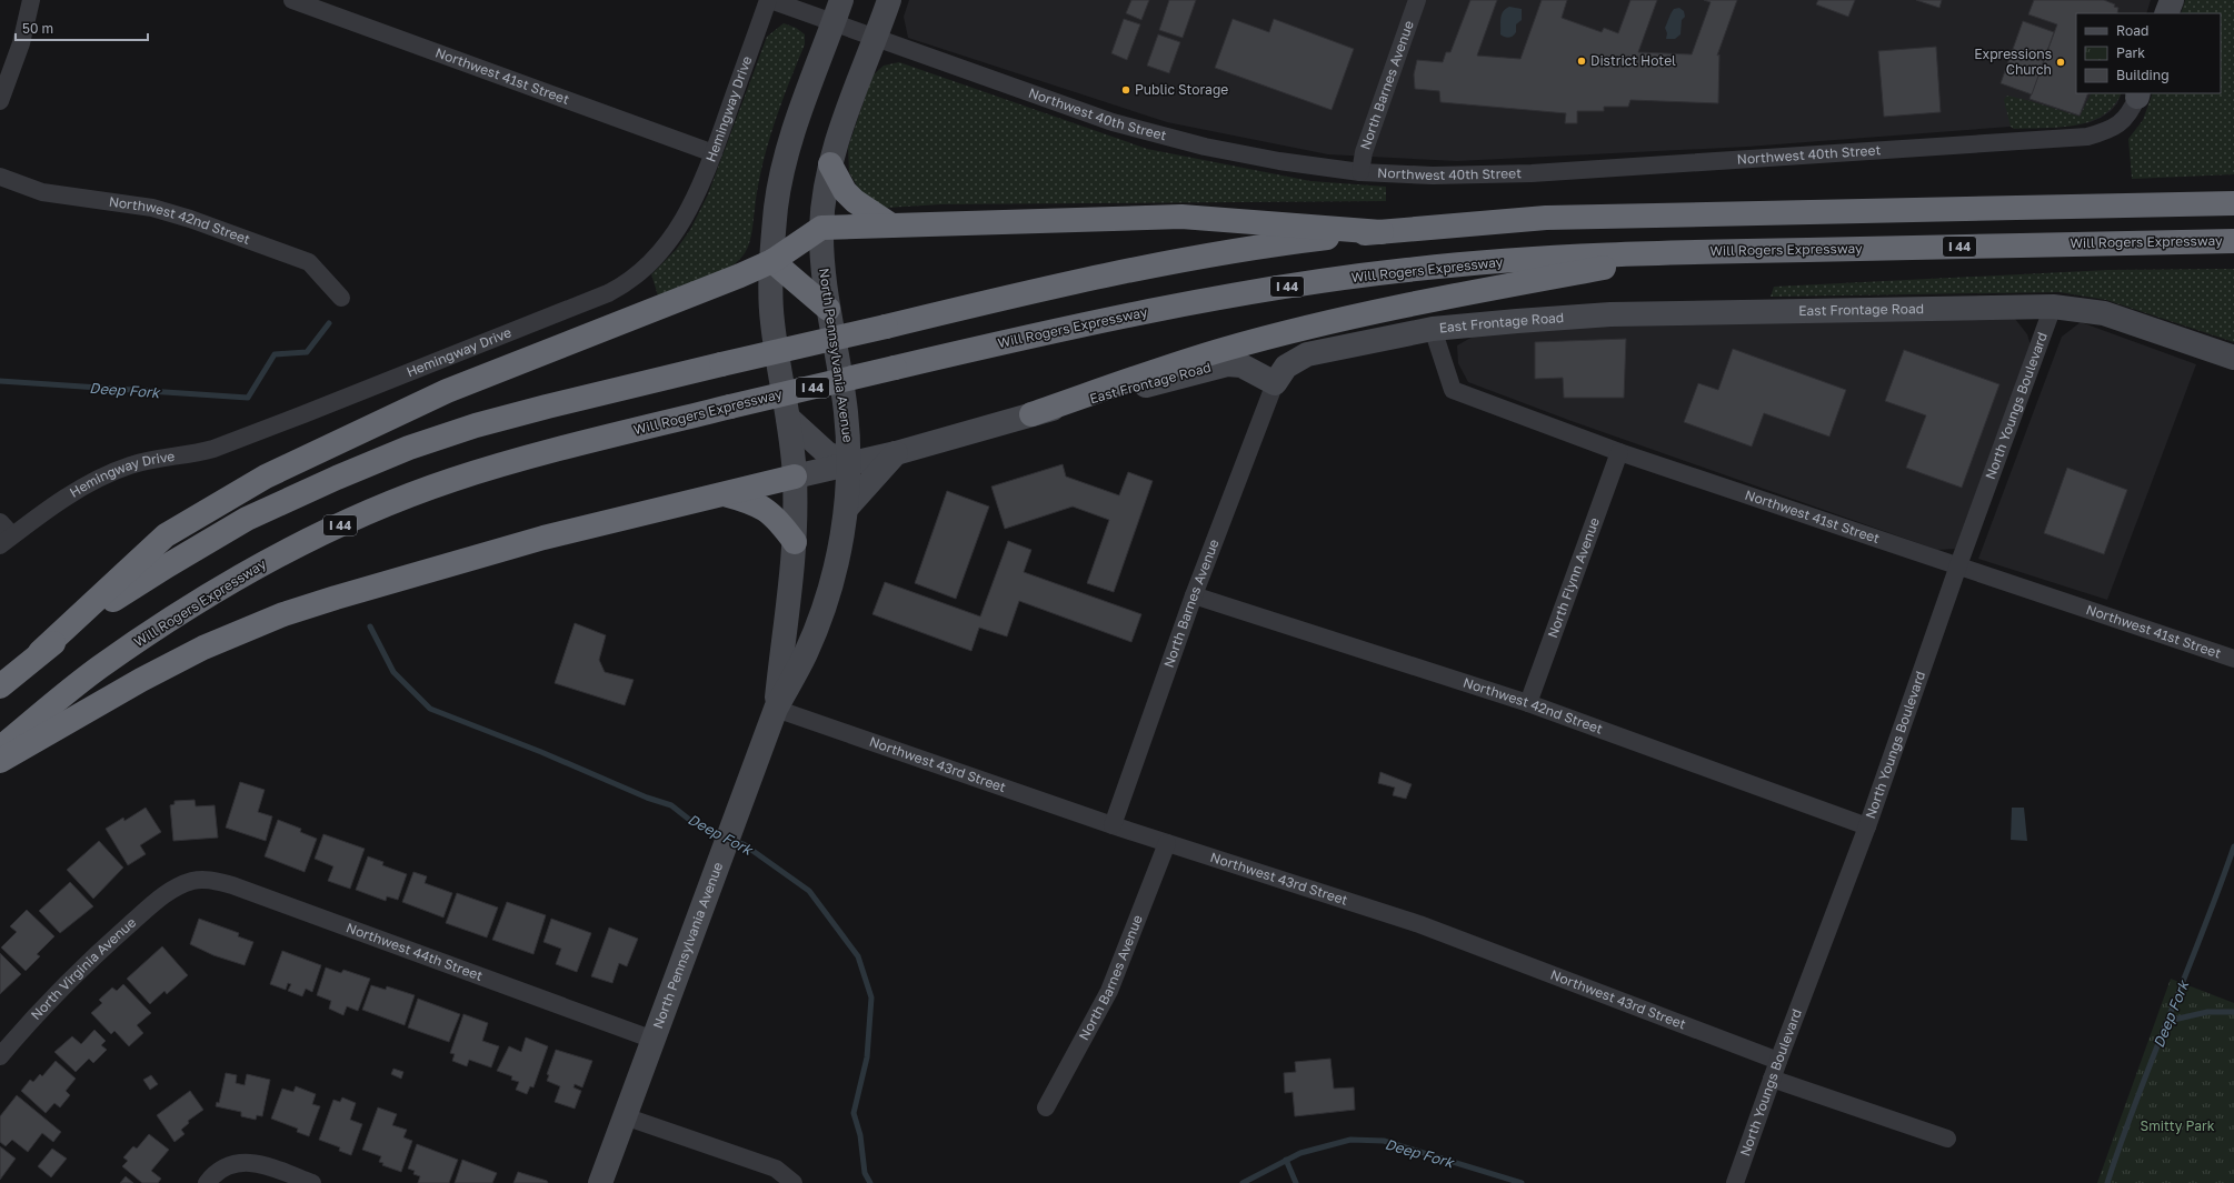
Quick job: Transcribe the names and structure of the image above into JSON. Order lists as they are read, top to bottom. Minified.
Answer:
{"streets":{"highway":["Will Rogers Expressway","I 44"],"main road":["East Frontage Road","North Pennsylvania Avenue"],"street":["Northwest 41st Street","North Barnes Avenue","Hemingway Drive","Northwest 40th Street","Northwest 42nd Street","North Youngs Boulevard","North Flynn Avenue","Northwest 43rd Street","Northwest 44th Street","North Virginia Avenue"]},"crossings":[["Northwest 41st Street","Hemingway Drive"],["Northwest 41st Street","East Frontage Road"],["Northwest 41st Street","North Youngs Boulevard"],["Northwest 41st Street","North Flynn Avenue"],["North Barnes Avenue","Northwest 40th Street"],["North Barnes Avenue","Northwest 42nd Street"],["North Barnes Avenue","East Frontage Road"],["North Barnes Avenue","Northwest 43rd Street"],["Hemingway Drive","Northwest 40th Street"],["Northwest 40th Street","North Pennsylvania Avenue"],["Northwest 42nd Street","North Youngs Boulevard"],["Northwest 42nd Street","North Flynn Avenue"],["East Frontage Road","North Pennsylvania Avenue"],["East Frontage Road","North Youngs Boulevard"],["North Pennsylvania Avenue","Northwest 43rd Street"],["North Pennsylvania Avenue","Northwest 44th Street"],["North Youngs Boulevard","Northwest 43rd Street"],["Northwest 44th Street","North Virginia Avenue"]],"water":["Deep Fork"],"parks":["Smitty Park"],"places":["District Hotel","Expressions Church","Public Storage"],"legend":["Road","Park","Building"],"scale_bar":"50 m"}
